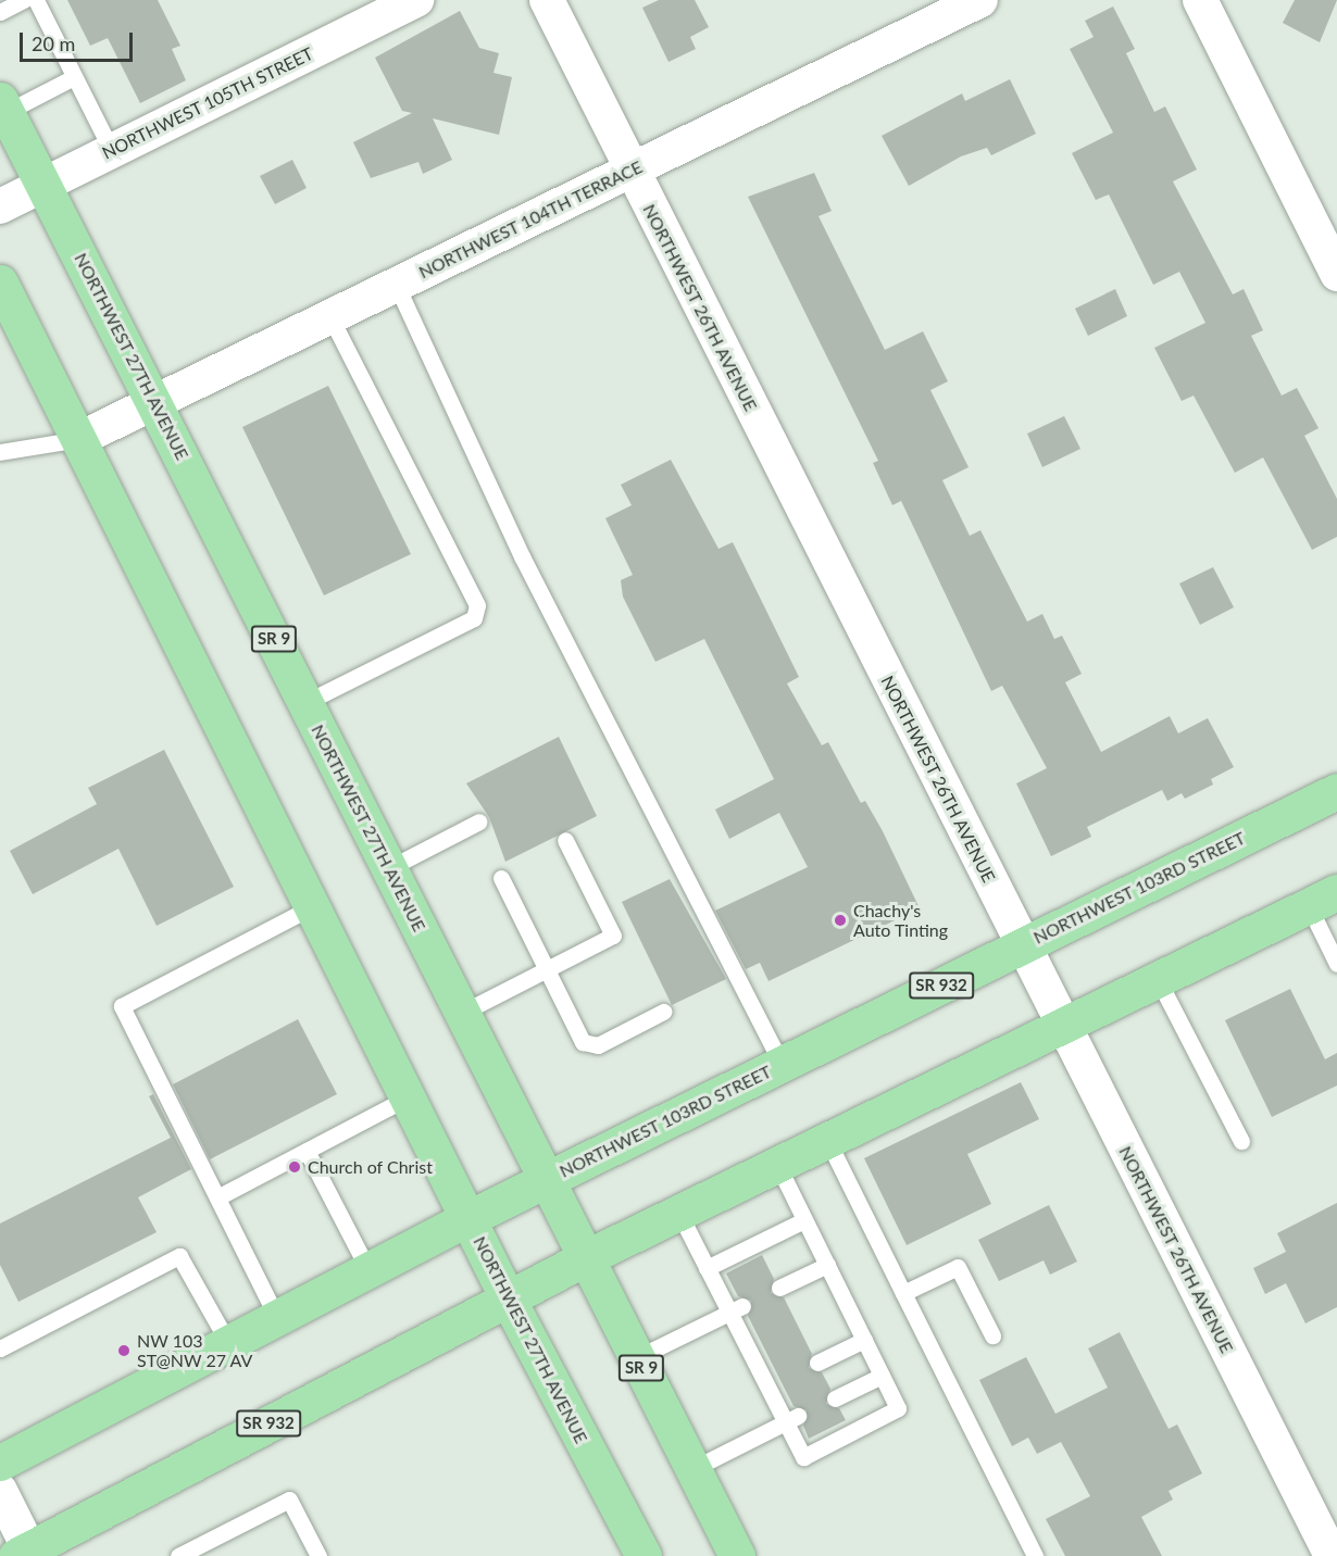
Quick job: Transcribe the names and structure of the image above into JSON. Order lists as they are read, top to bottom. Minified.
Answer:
{"streets":{"main road":["NORTHWEST 27TH AVENUE","SR 9","NORTHWEST 103RD STREET","SR 932"],"street":["NORTHWEST 105TH STREET","NORTHWEST 104TH TERRACE","NORTHWEST 26TH AVENUE"]},"crossings":[["NORTHWEST 105TH STREET","NORTHWEST 27TH AVENUE"],["NORTHWEST 104TH TERRACE","NORTHWEST 26TH AVENUE"],["NORTHWEST 104TH TERRACE","NORTHWEST 27TH AVENUE"],["NORTHWEST 26TH AVENUE","NORTHWEST 103RD STREET"],["NORTHWEST 26TH AVENUE","SR 932"],["NORTHWEST 27TH AVENUE","NORTHWEST 103RD STREET"],["NORTHWEST 27TH AVENUE","SR 932"]],"places":["Chachy's Auto Tinting","Church of Christ","NW 103 ST@NW 27 AV"],"scale_bar":"20 m"}
